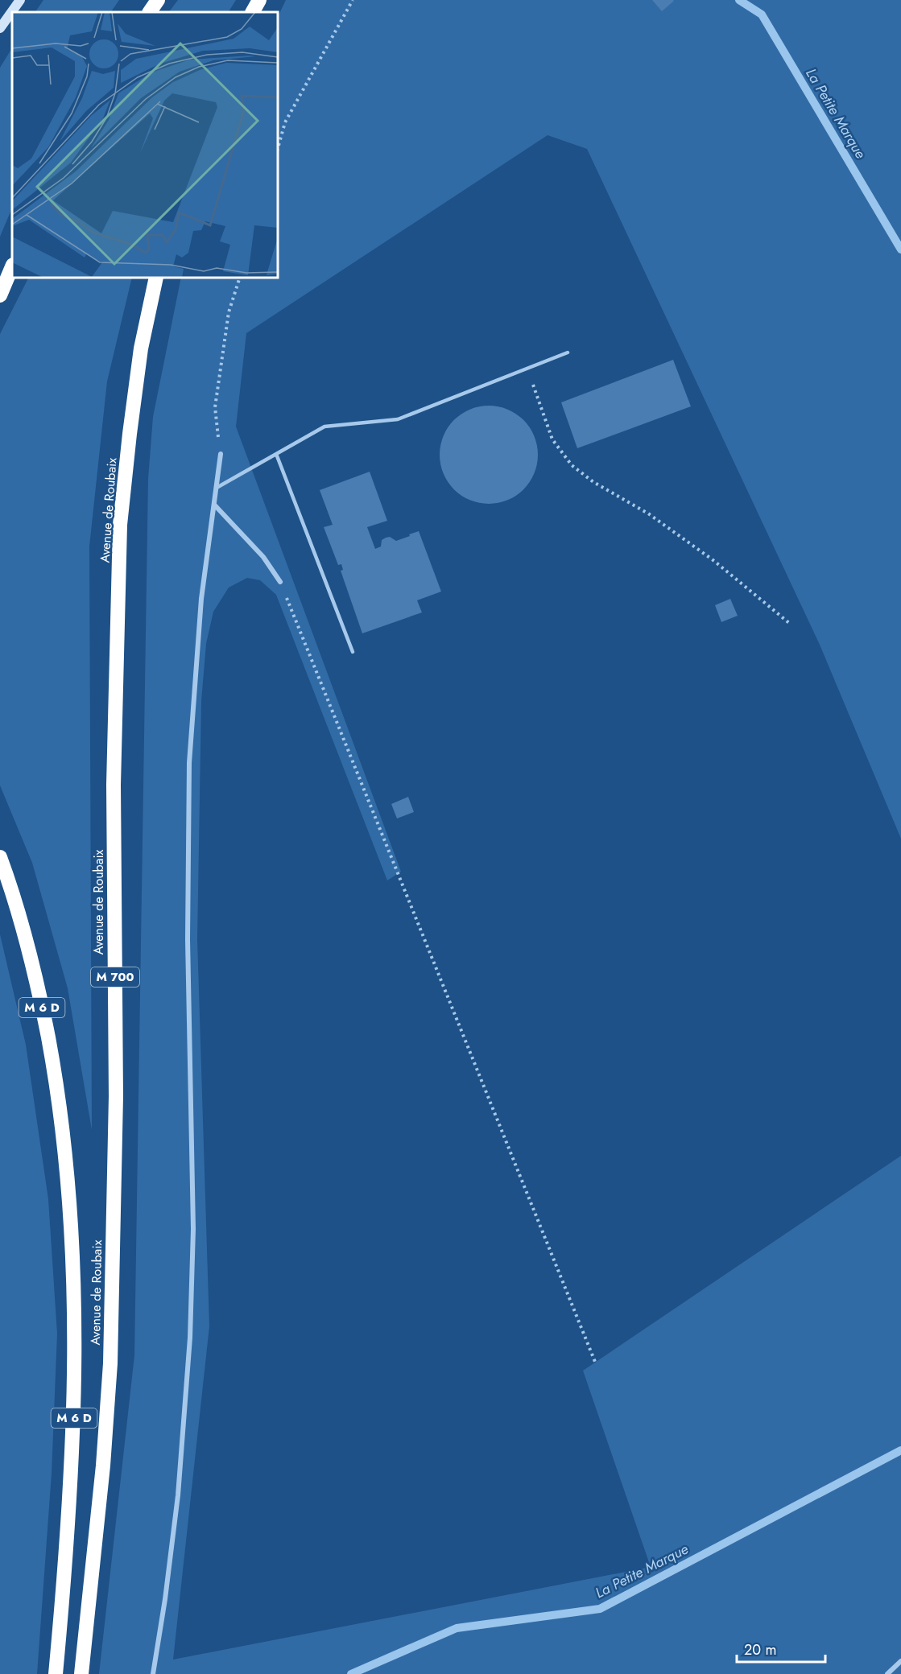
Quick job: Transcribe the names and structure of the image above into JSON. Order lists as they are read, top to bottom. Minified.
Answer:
{"streets":{"highway":["Avenue de Roubaix","M 700","M 6 D"]},"water":["La Petite Marque"],"scale_bar":"20 m"}
